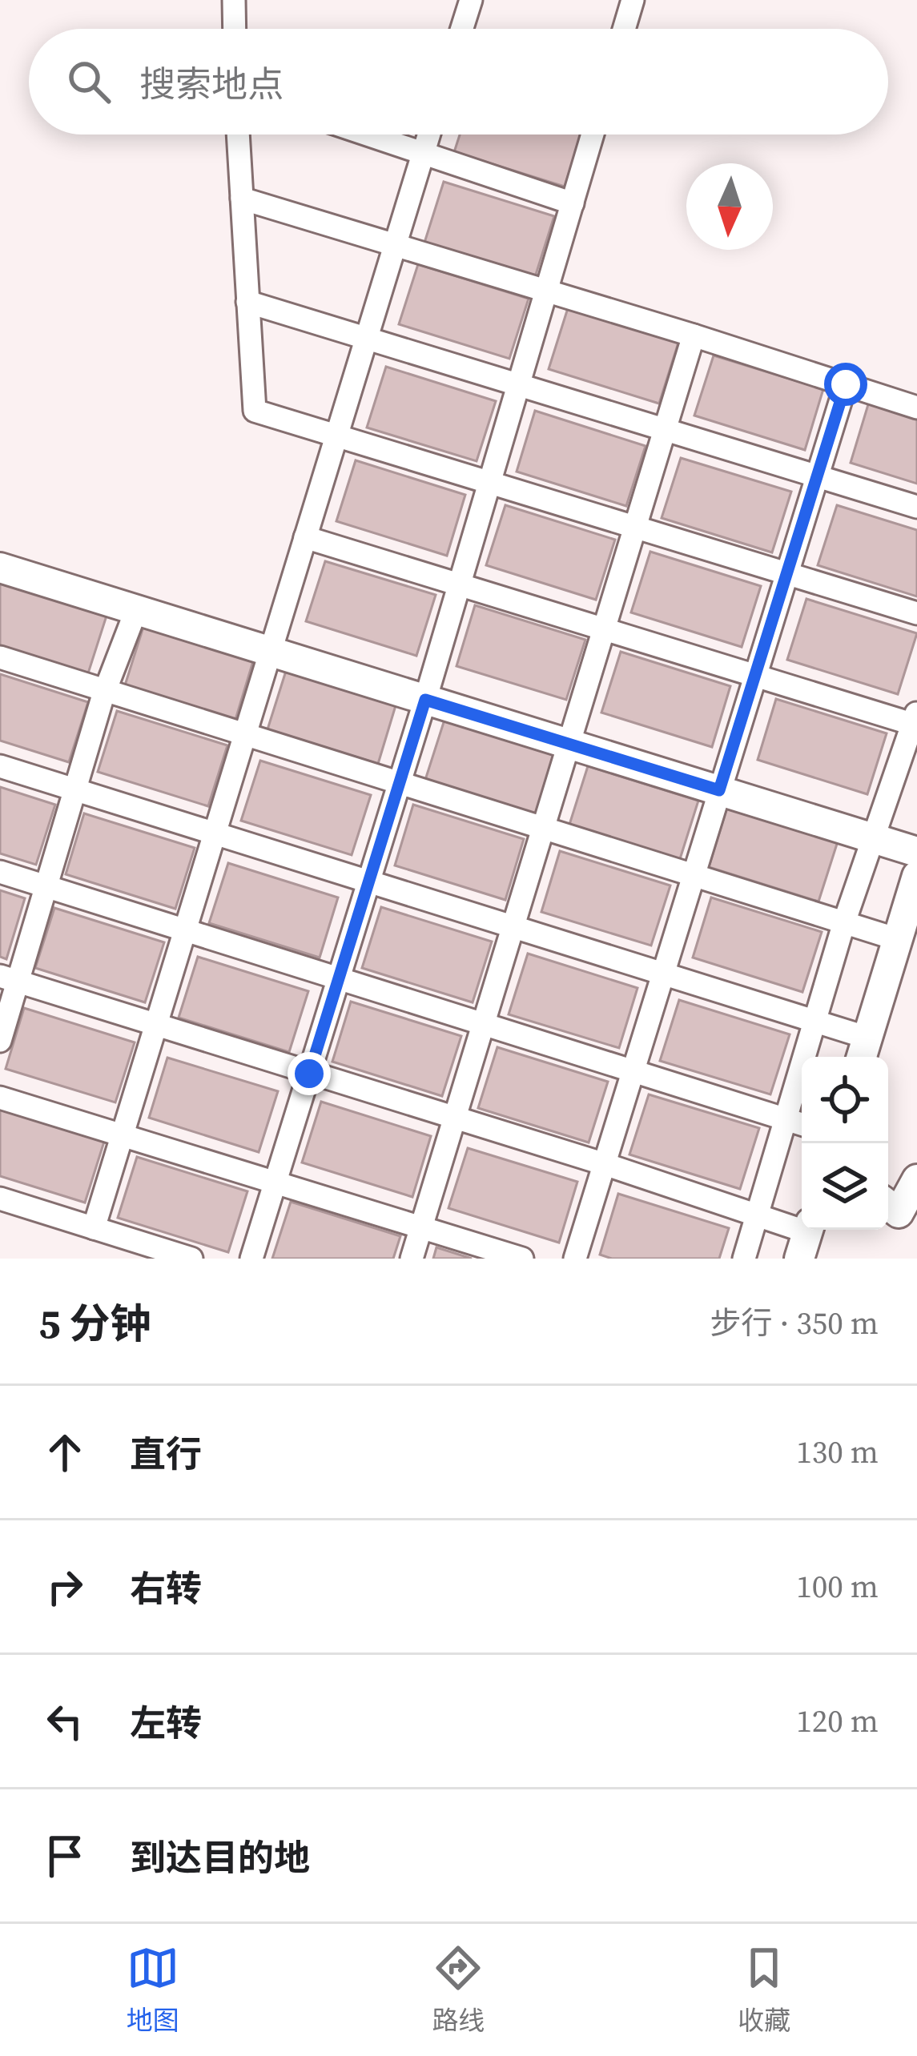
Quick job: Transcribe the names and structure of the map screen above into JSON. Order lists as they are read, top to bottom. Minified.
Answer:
{"north":"bottom","page":{"search":"搜索地点","heading":["5 分钟","步行 · 350 m"],"list":[["直行","130 m"],["右转","100 m"],["左转","120 m"],"到达目的地"],"nav":["地图","路线","收藏"]}}
